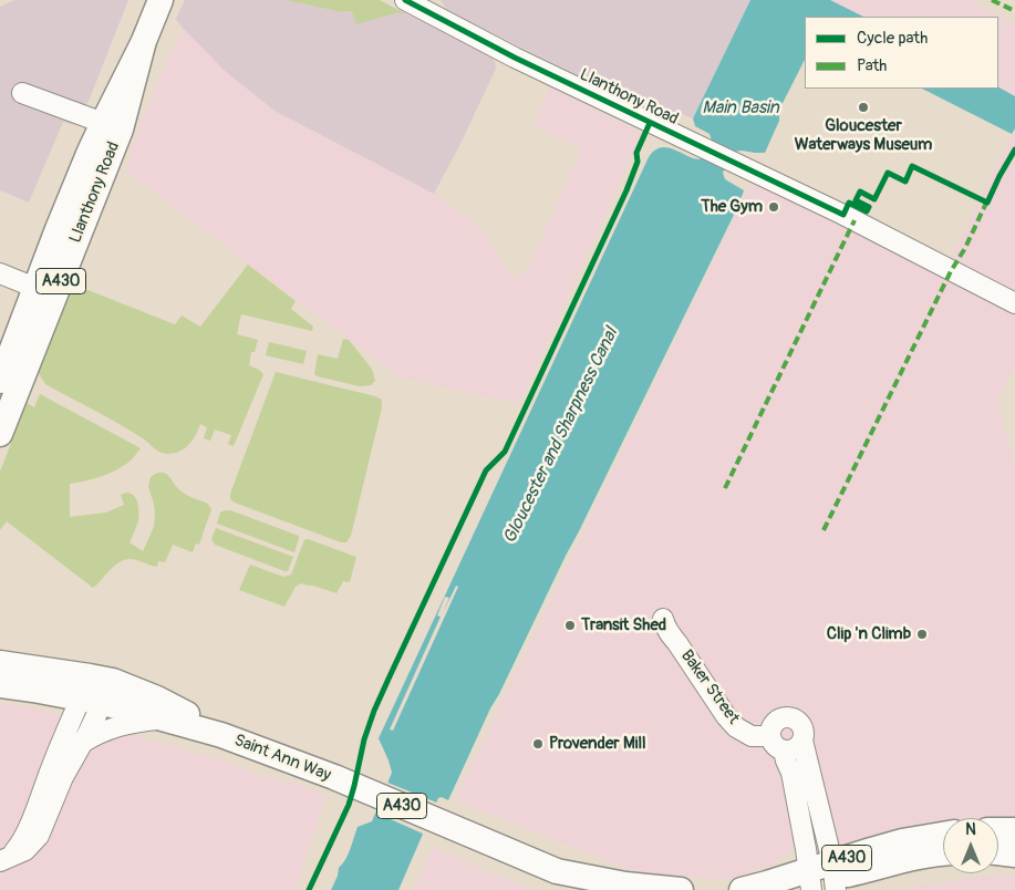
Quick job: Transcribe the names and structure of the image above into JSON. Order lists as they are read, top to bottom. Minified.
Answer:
{"streets":{"main road":["Llanthony Road","A430","Saint Ann Way"],"street":["Baker Street"]},"water":["Main Basin","Gloucester and Sharpness Canal"],"places":["Gloucester Waterways Museum","The Gym","Transit Shed","Clip 'n Climb","Provender Mill"],"legend":["Cycle path","Path"],"north":"top"}
